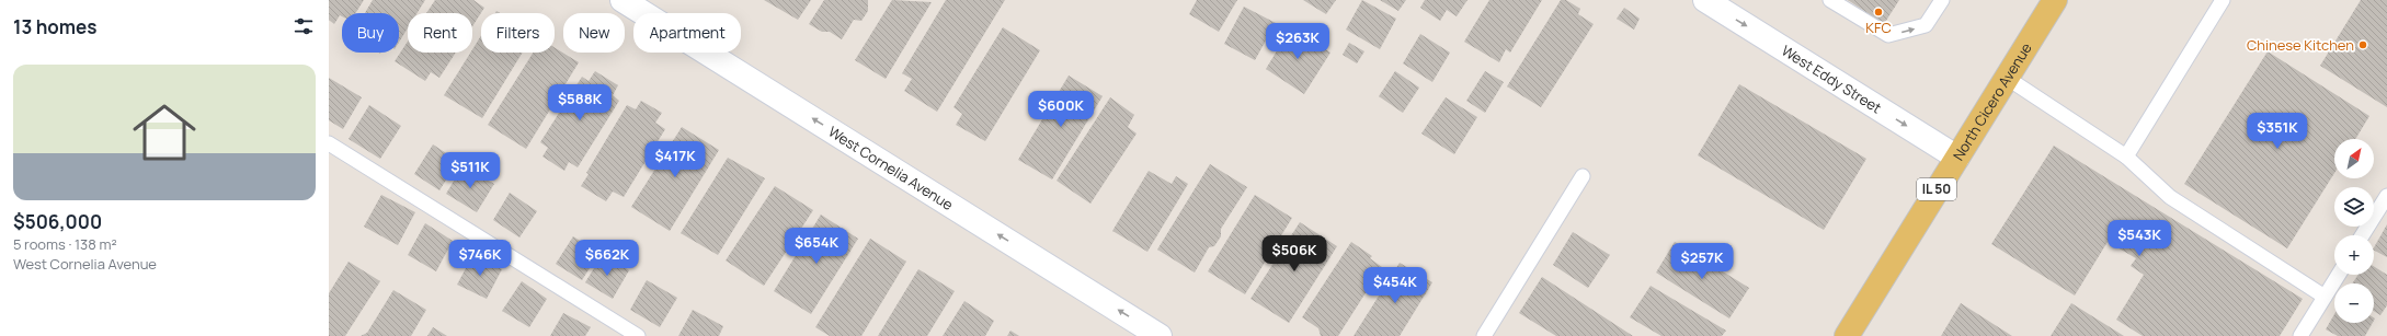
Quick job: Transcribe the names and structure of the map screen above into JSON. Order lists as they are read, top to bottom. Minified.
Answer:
{"streets":{"main road":["North Cicero Avenue","IL 50"],"street":["West Eddy Street","West Cornelia Avenue"]},"crossings":[["West Eddy Street","North Cicero Avenue"]],"one_way":["West Eddy Street","West Cornelia Avenue"],"places":["KFC","Chinese Kitchen"],"north":"top right","page":{"heading":"13 homes","chip":["Buy","Rent","Filters","New","Apartment"],"price":["$263K","$588K","$600K","$351K","$417K","$511K","$543K","$654K","$506K","$746K","$662K","$257K","$454K"],"list":[{"name":"$506,000","note":"5 rooms · 138 m² · West Cornelia Avenue"}],"map_buttons":["+","−"]}}
